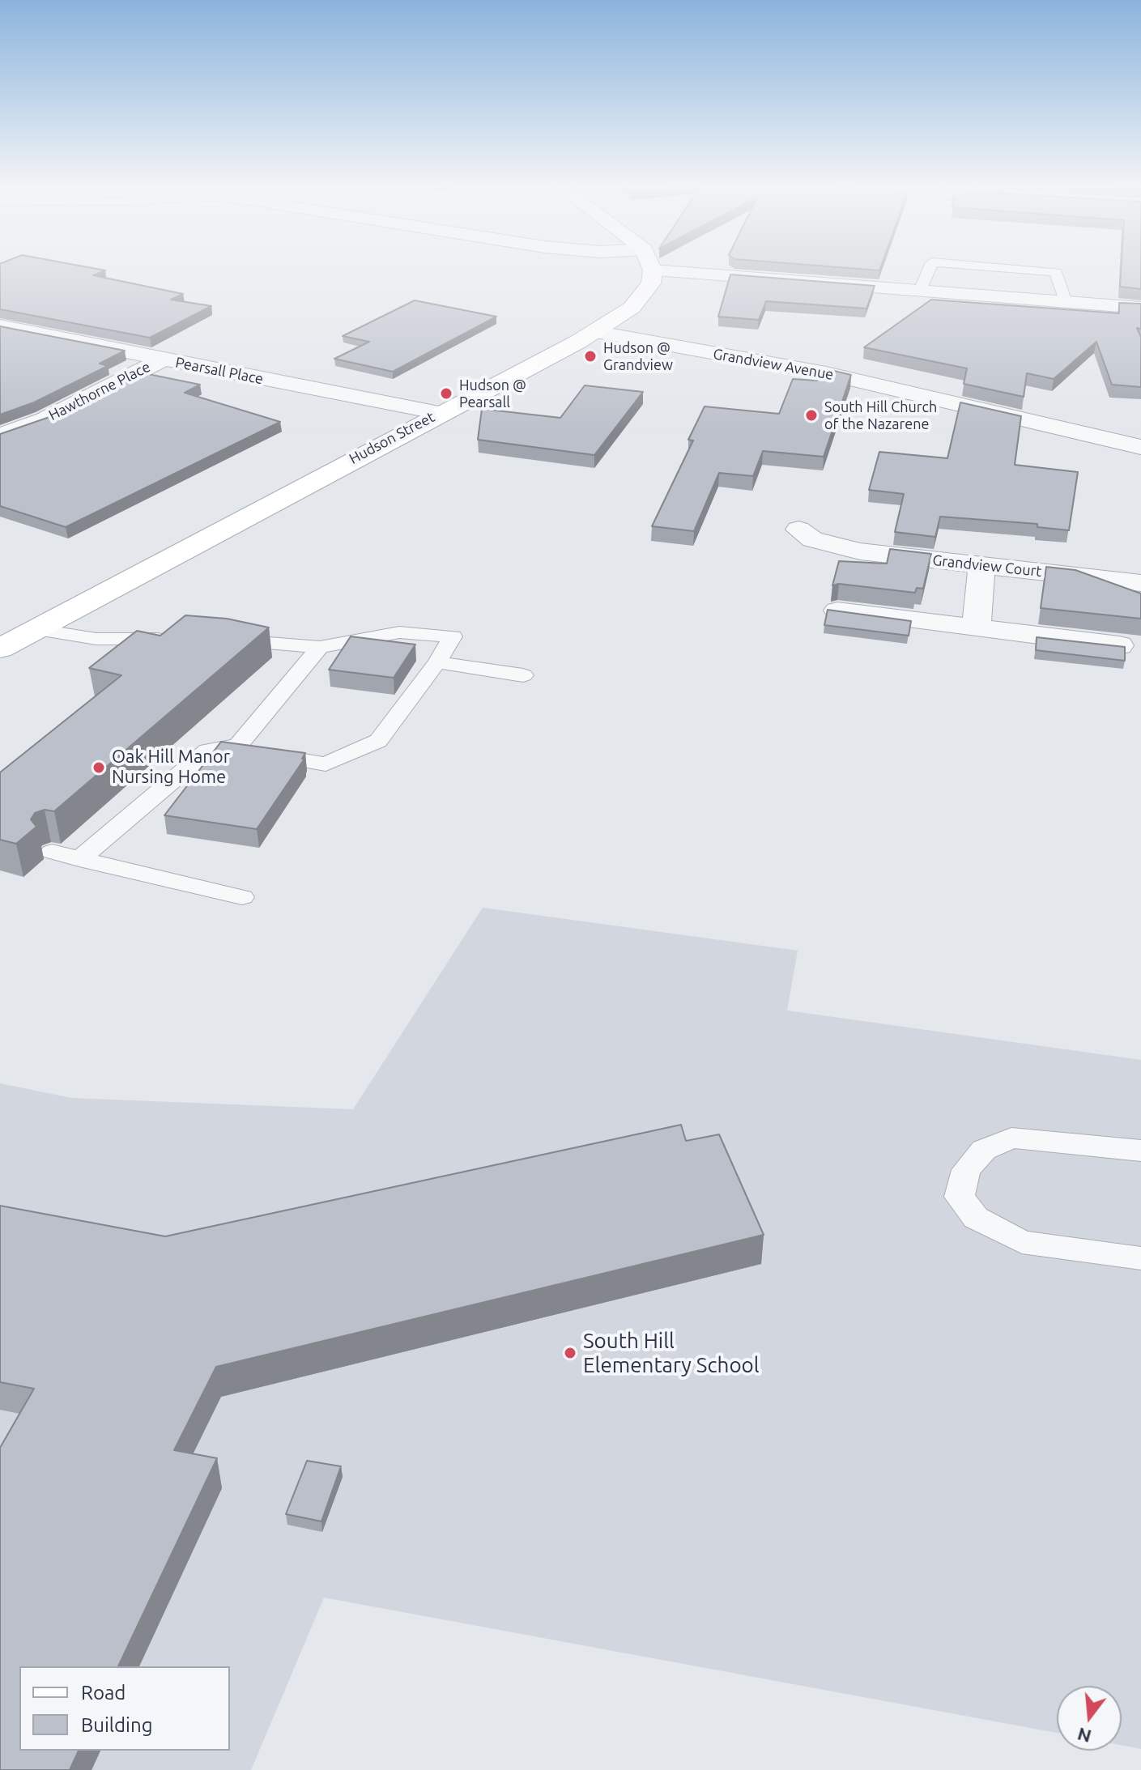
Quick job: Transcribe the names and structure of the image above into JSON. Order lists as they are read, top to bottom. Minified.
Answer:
{"streets":{"street":["Grandview Avenue","Pearsall Place","Hawthorne Place","Hudson Street","Grandview Court"]},"crossings":[["Grandview Avenue","Hudson Street"],["Pearsall Place","Hawthorne Place"],["Pearsall Place","Hudson Street"]],"places":["Hudson @ Grandview","Hudson @ Pearsall","South Hill Church of the Nazarene","Oak Hill Manor Nursing Home","South Hill Elementary School"],"legend":["Road","Building"],"north":"bottom"}
